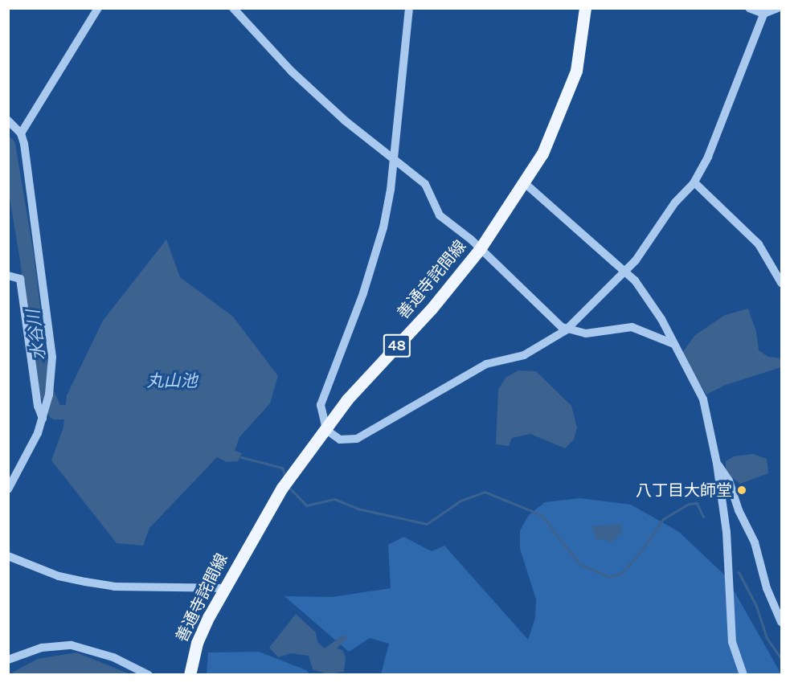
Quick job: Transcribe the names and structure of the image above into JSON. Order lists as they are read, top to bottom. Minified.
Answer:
{"streets":{"main road":["善通寺詫間線","48"]},"water":["水谷川","丸山池"],"places":["八丁目大師堂"]}
